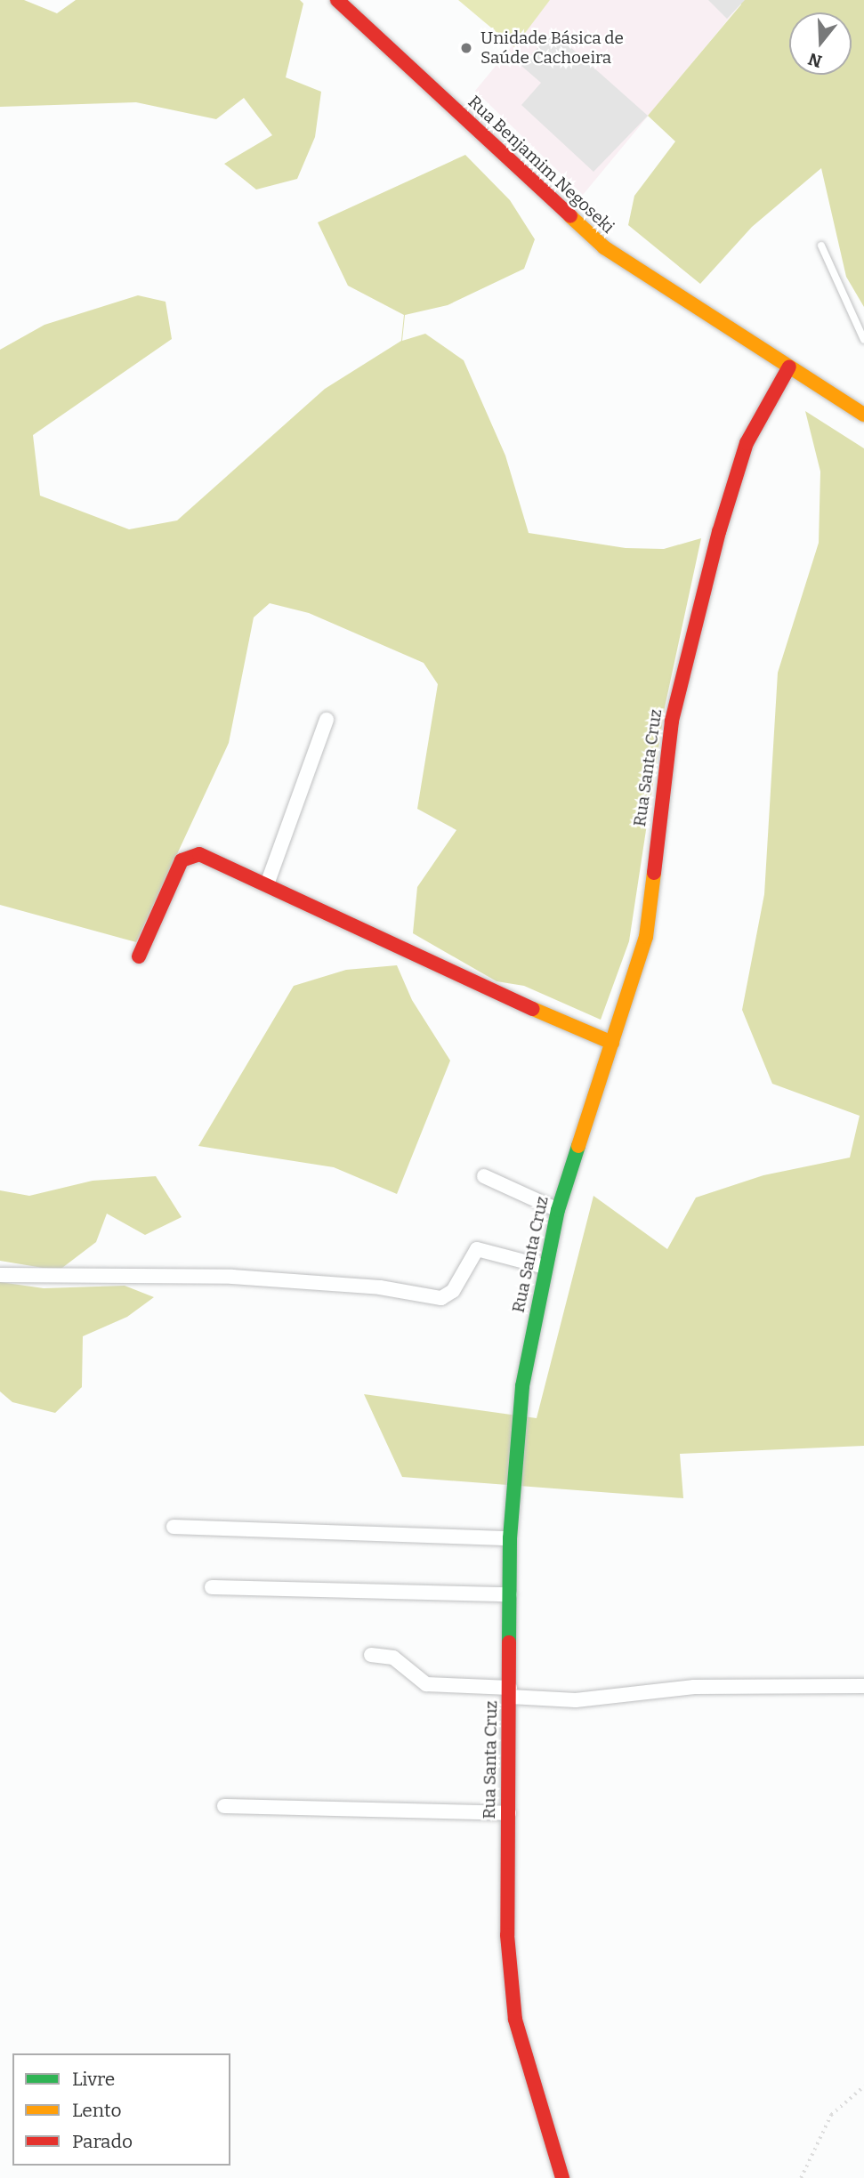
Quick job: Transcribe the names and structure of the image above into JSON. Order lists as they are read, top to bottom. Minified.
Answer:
{"streets":{"street":["Rua Benjamim Negoseki","Rua Santa Cruz"]},"crossings":[["Rua Benjamim Negoseki","Rua Santa Cruz"]],"places":["Unidade Básica de Saúde Cachoeira"],"legend":["Livre","Lento","Parado"],"north":"bottom"}
